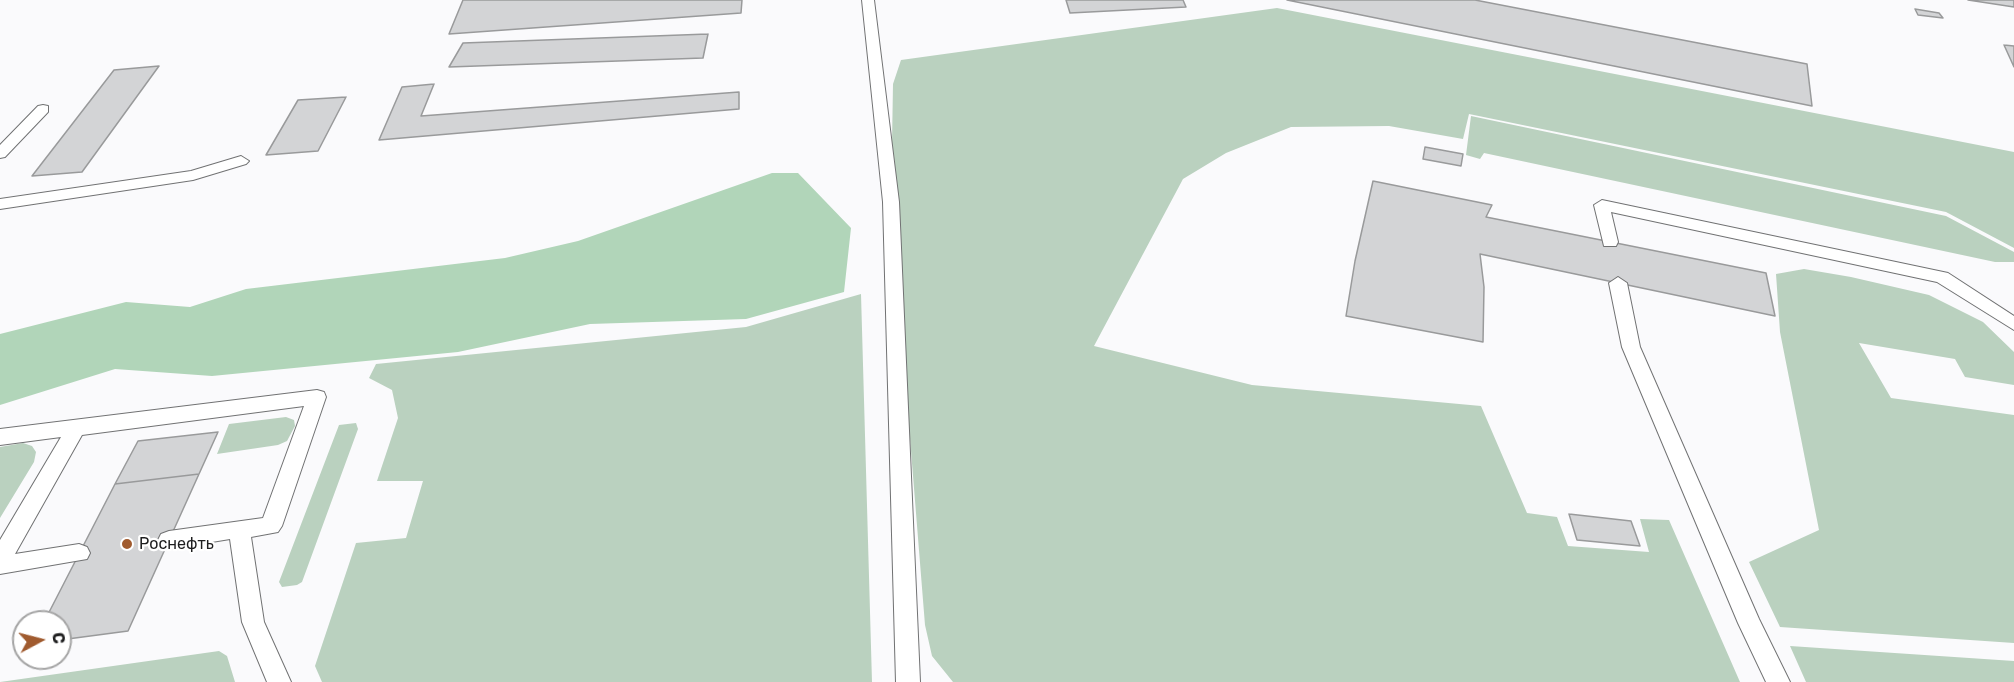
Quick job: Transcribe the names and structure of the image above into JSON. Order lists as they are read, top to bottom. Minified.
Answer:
{"places":["Роснефть"],"north":"right"}
